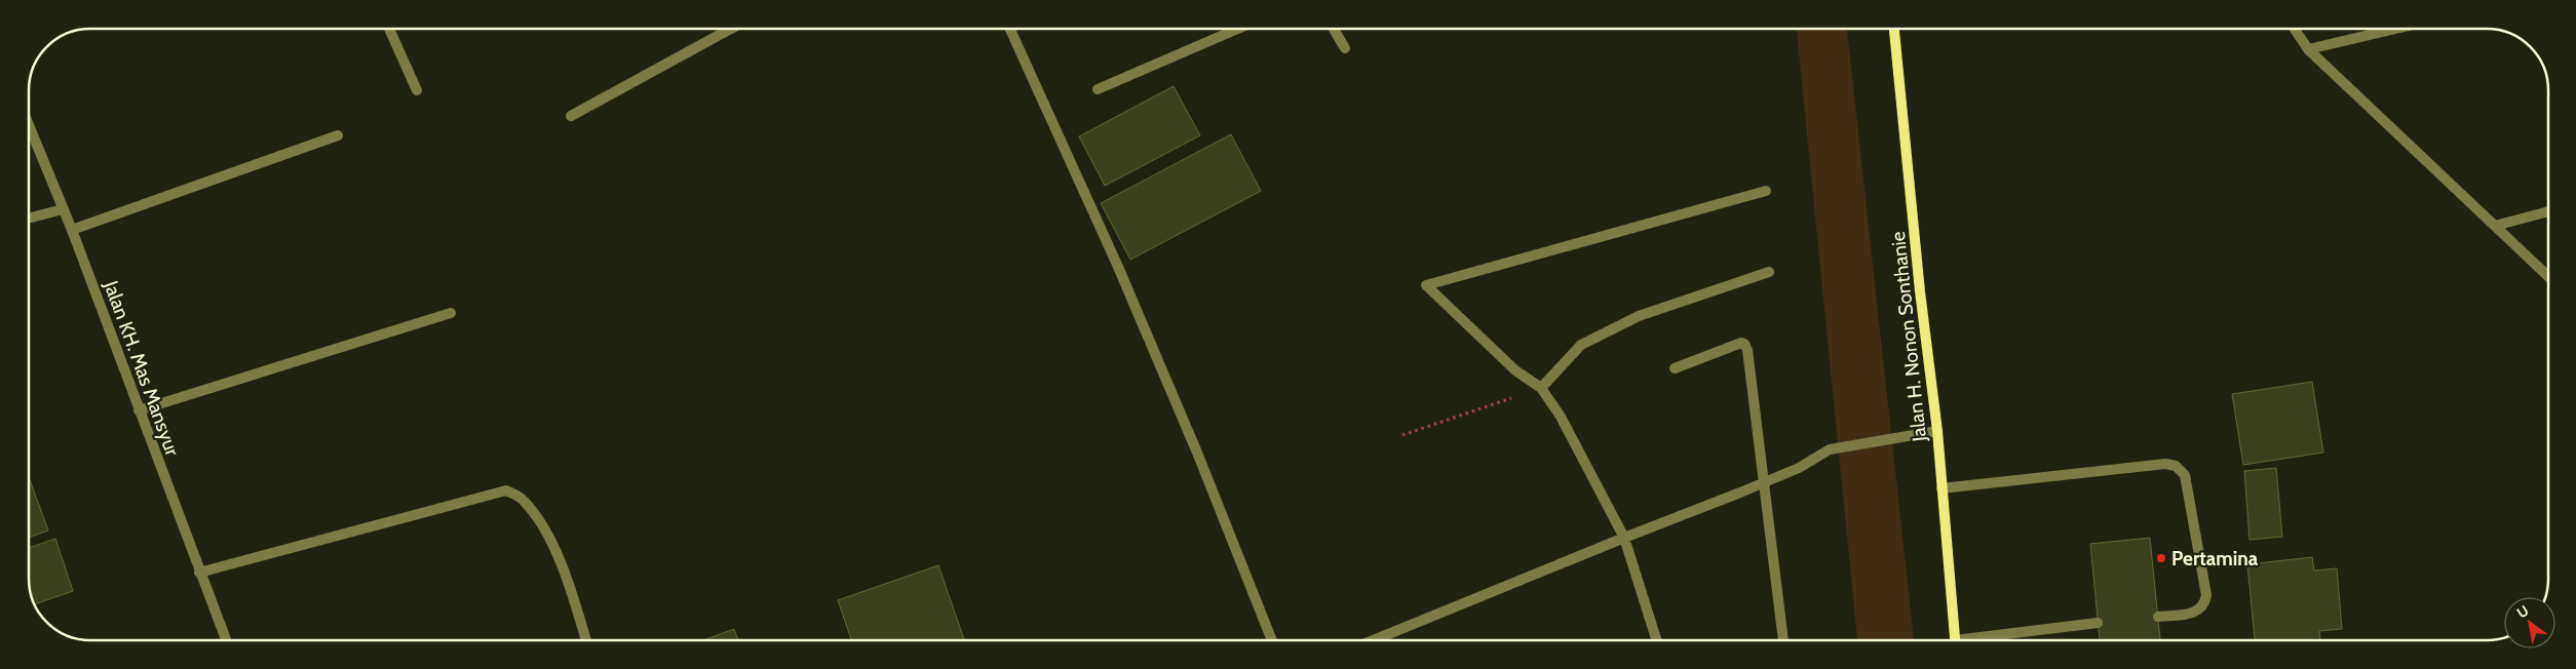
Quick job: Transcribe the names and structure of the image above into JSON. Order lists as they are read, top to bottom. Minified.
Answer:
{"streets":{"street":["Jalan H. Nonon Sonthanie","Jalan KH. Mas Mansyur"]},"places":["Pertamina"],"north":"top left"}
